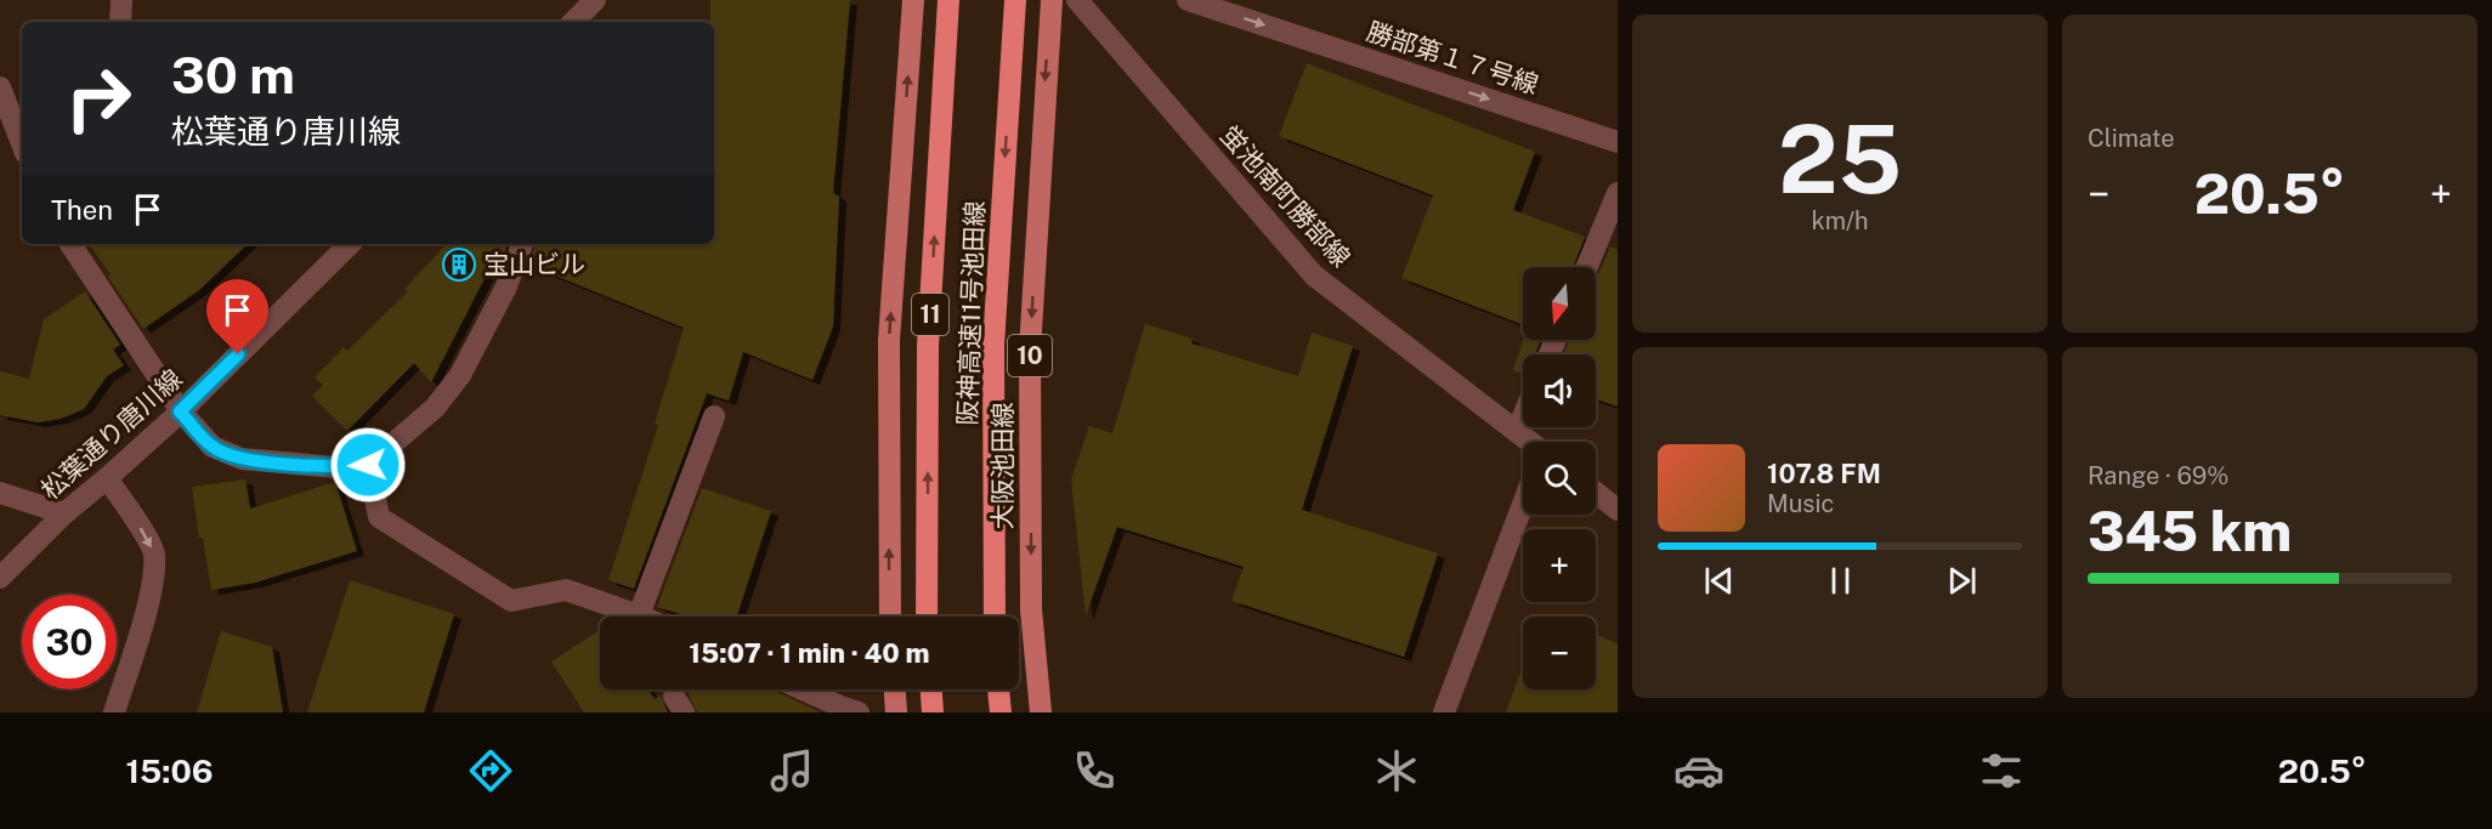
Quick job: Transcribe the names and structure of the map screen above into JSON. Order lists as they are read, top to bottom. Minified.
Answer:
{"streets":{"highway":["阪神高速11号池田線","11"],"main road":["10","大阪池田線"],"street":["勝部第１７号線","蛍池南町勝部線","松葉通り唐川線"]},"one_way":["勝部第１７号線"],"places":{"building":["宝山ビル"]},"north":"bottom","page":{"tile":[["25","km/h"],"Climate",["Range · 69%","345 km"]],"turn":["30 m","松葉通り唐川線"],"heat":["−","20.5°","+"],"then":"Then","map_buttons":["+","−"],"song":["107.8 FM","Music"],"limit":"30","trip":"15:07 · 1 min · 40 m","tabs":["15:06","20.5°"]}}
